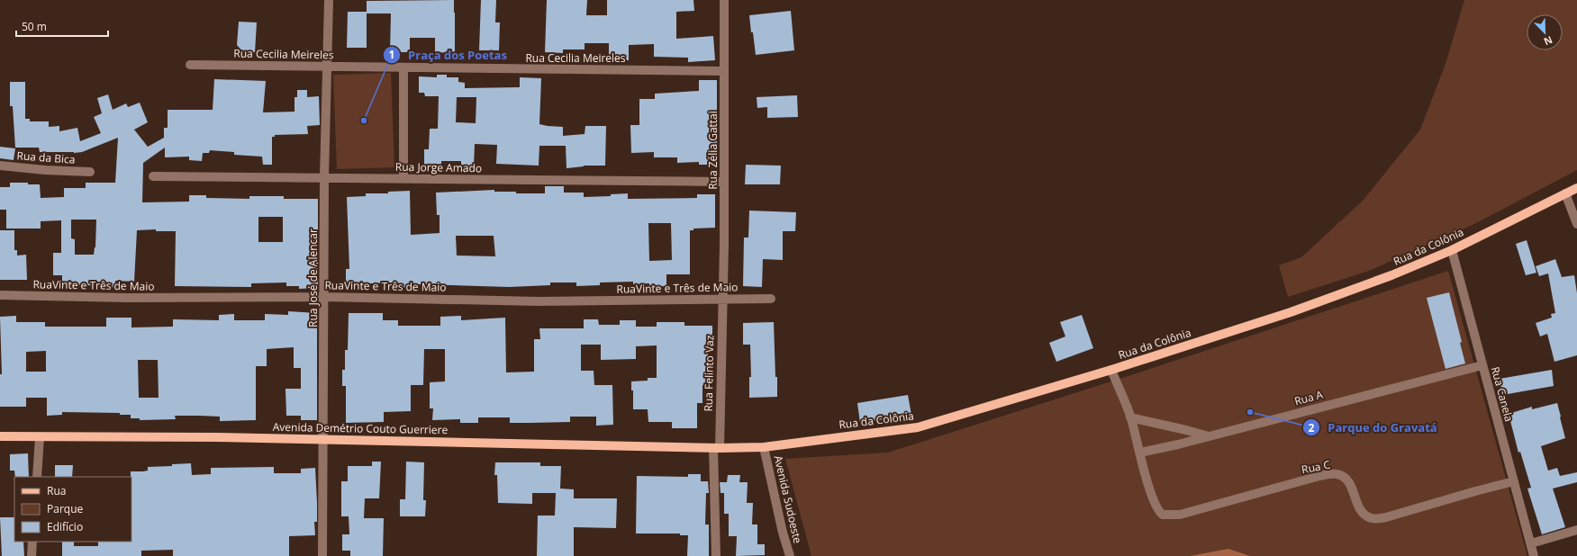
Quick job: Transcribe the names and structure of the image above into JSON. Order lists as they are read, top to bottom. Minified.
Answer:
{"streets":{"main road":["Rua da Colônia","Avenida Demétrio Couto Guerriere"],"street":["Rua Cecilia Meireles","Rua Zélia Gattai","Rua da Bica","Rua Jorge Amado","Rua José de Alencar","RuaVinte e Três de Maio","Rua Felinto Vaz","Rua Canela","Rua A","Rua C","Avenida Sudoeste"]},"crossings":[["Rua Cecilia Meireles","Rua Zélia Gattai"],["Rua Cecilia Meireles","Rua José de Alencar"],["Rua Zélia Gattai","Rua Jorge Amado"],["Rua Zélia Gattai","RuaVinte e Três de Maio"],["Rua Zélia Gattai","Rua Felinto Vaz"],["Rua Jorge Amado","Rua José de Alencar"],["Rua da Colônia","Rua Felinto Vaz"],["Rua da Colônia","Rua Canela"],["Rua da Colônia","Avenida Demétrio Couto Guerriere"],["Rua da Colônia","Avenida Sudoeste"],["Rua José de Alencar","RuaVinte e Três de Maio"],["Rua José de Alencar","Avenida Demétrio Couto Guerriere"],["RuaVinte e Três de Maio","Rua Felinto Vaz"],["Rua Felinto Vaz","Avenida Demétrio Couto Guerriere"],["Rua Canela","Rua A"],["Rua Canela","Rua C"],["Rua A","Rua C"]],"places":["Praça dos Poetas","Parque do Gravatá"],"legend":["Rua","Parque","Edifício"],"scale_bar":"50 m","north":"bottom right"}
